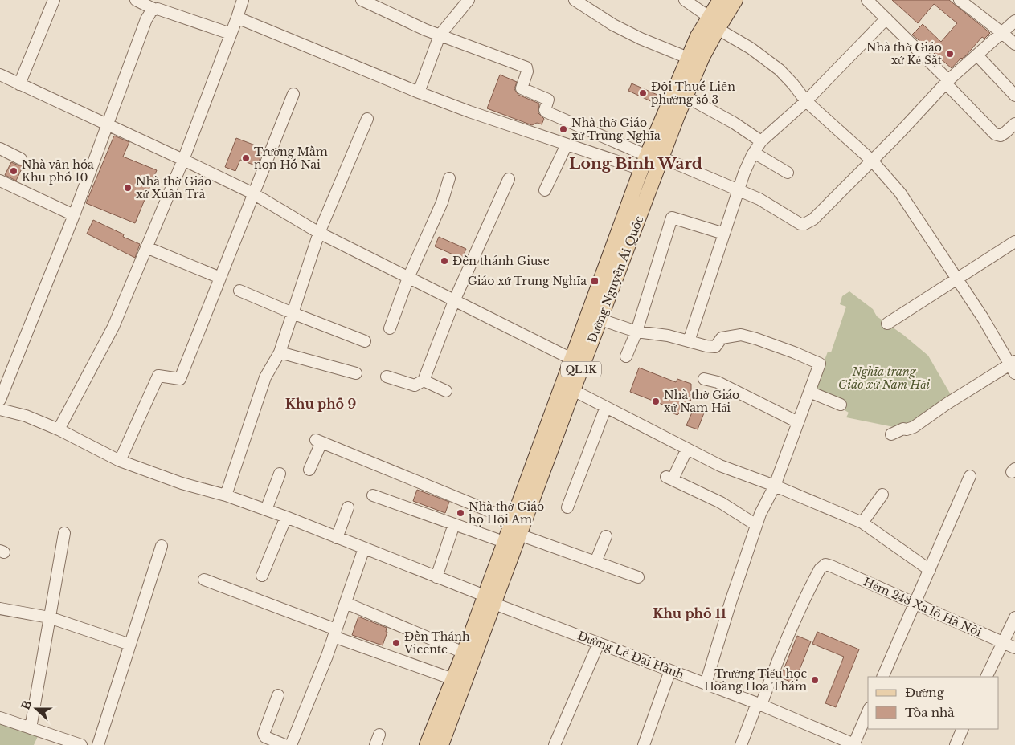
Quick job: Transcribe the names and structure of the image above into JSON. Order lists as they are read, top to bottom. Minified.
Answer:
{"streets":{"main road":["Đường Nguyễn Ái Quốc","QL.1K"],"street":["Hẻm 248 Xa lộ Hà Nội","Đường Lê Đại Hành"]},"crossings":[["Đường Nguyễn Ái Quốc","Đường Lê Đại Hành"],["Hẻm 248 Xa lộ Hà Nội","Đường Lê Đại Hành"]],"districts":["Long Binh Ward","Khu phố 9","Khu phố 11"],"parks":["Nghĩa trang Giáo xứ Nam Hải"],"places":{"other":["Nhà thờ Giáo xứ Kẻ Sặt","Đội Thuế Liên phường số 3","Nhà thờ Giáo xứ Trung Nghĩa","Trường Mầm non Hố Nai","Nhà văn hóa Khu phố 10","Nhà thờ Giáo xứ Xuân Trà","Đền thánh Giuse","Nhà thờ Giáo xứ Nam Hải","Nhà thờ Giáo họ Hội Am","Đền Thánh Vicente","Trường Tiểu học Hoàng Hoa Thám"],"transit":["Giáo xứ Trung Nghĩa"]},"legend":["Đường","Tòa nhà"],"north":"left"}
